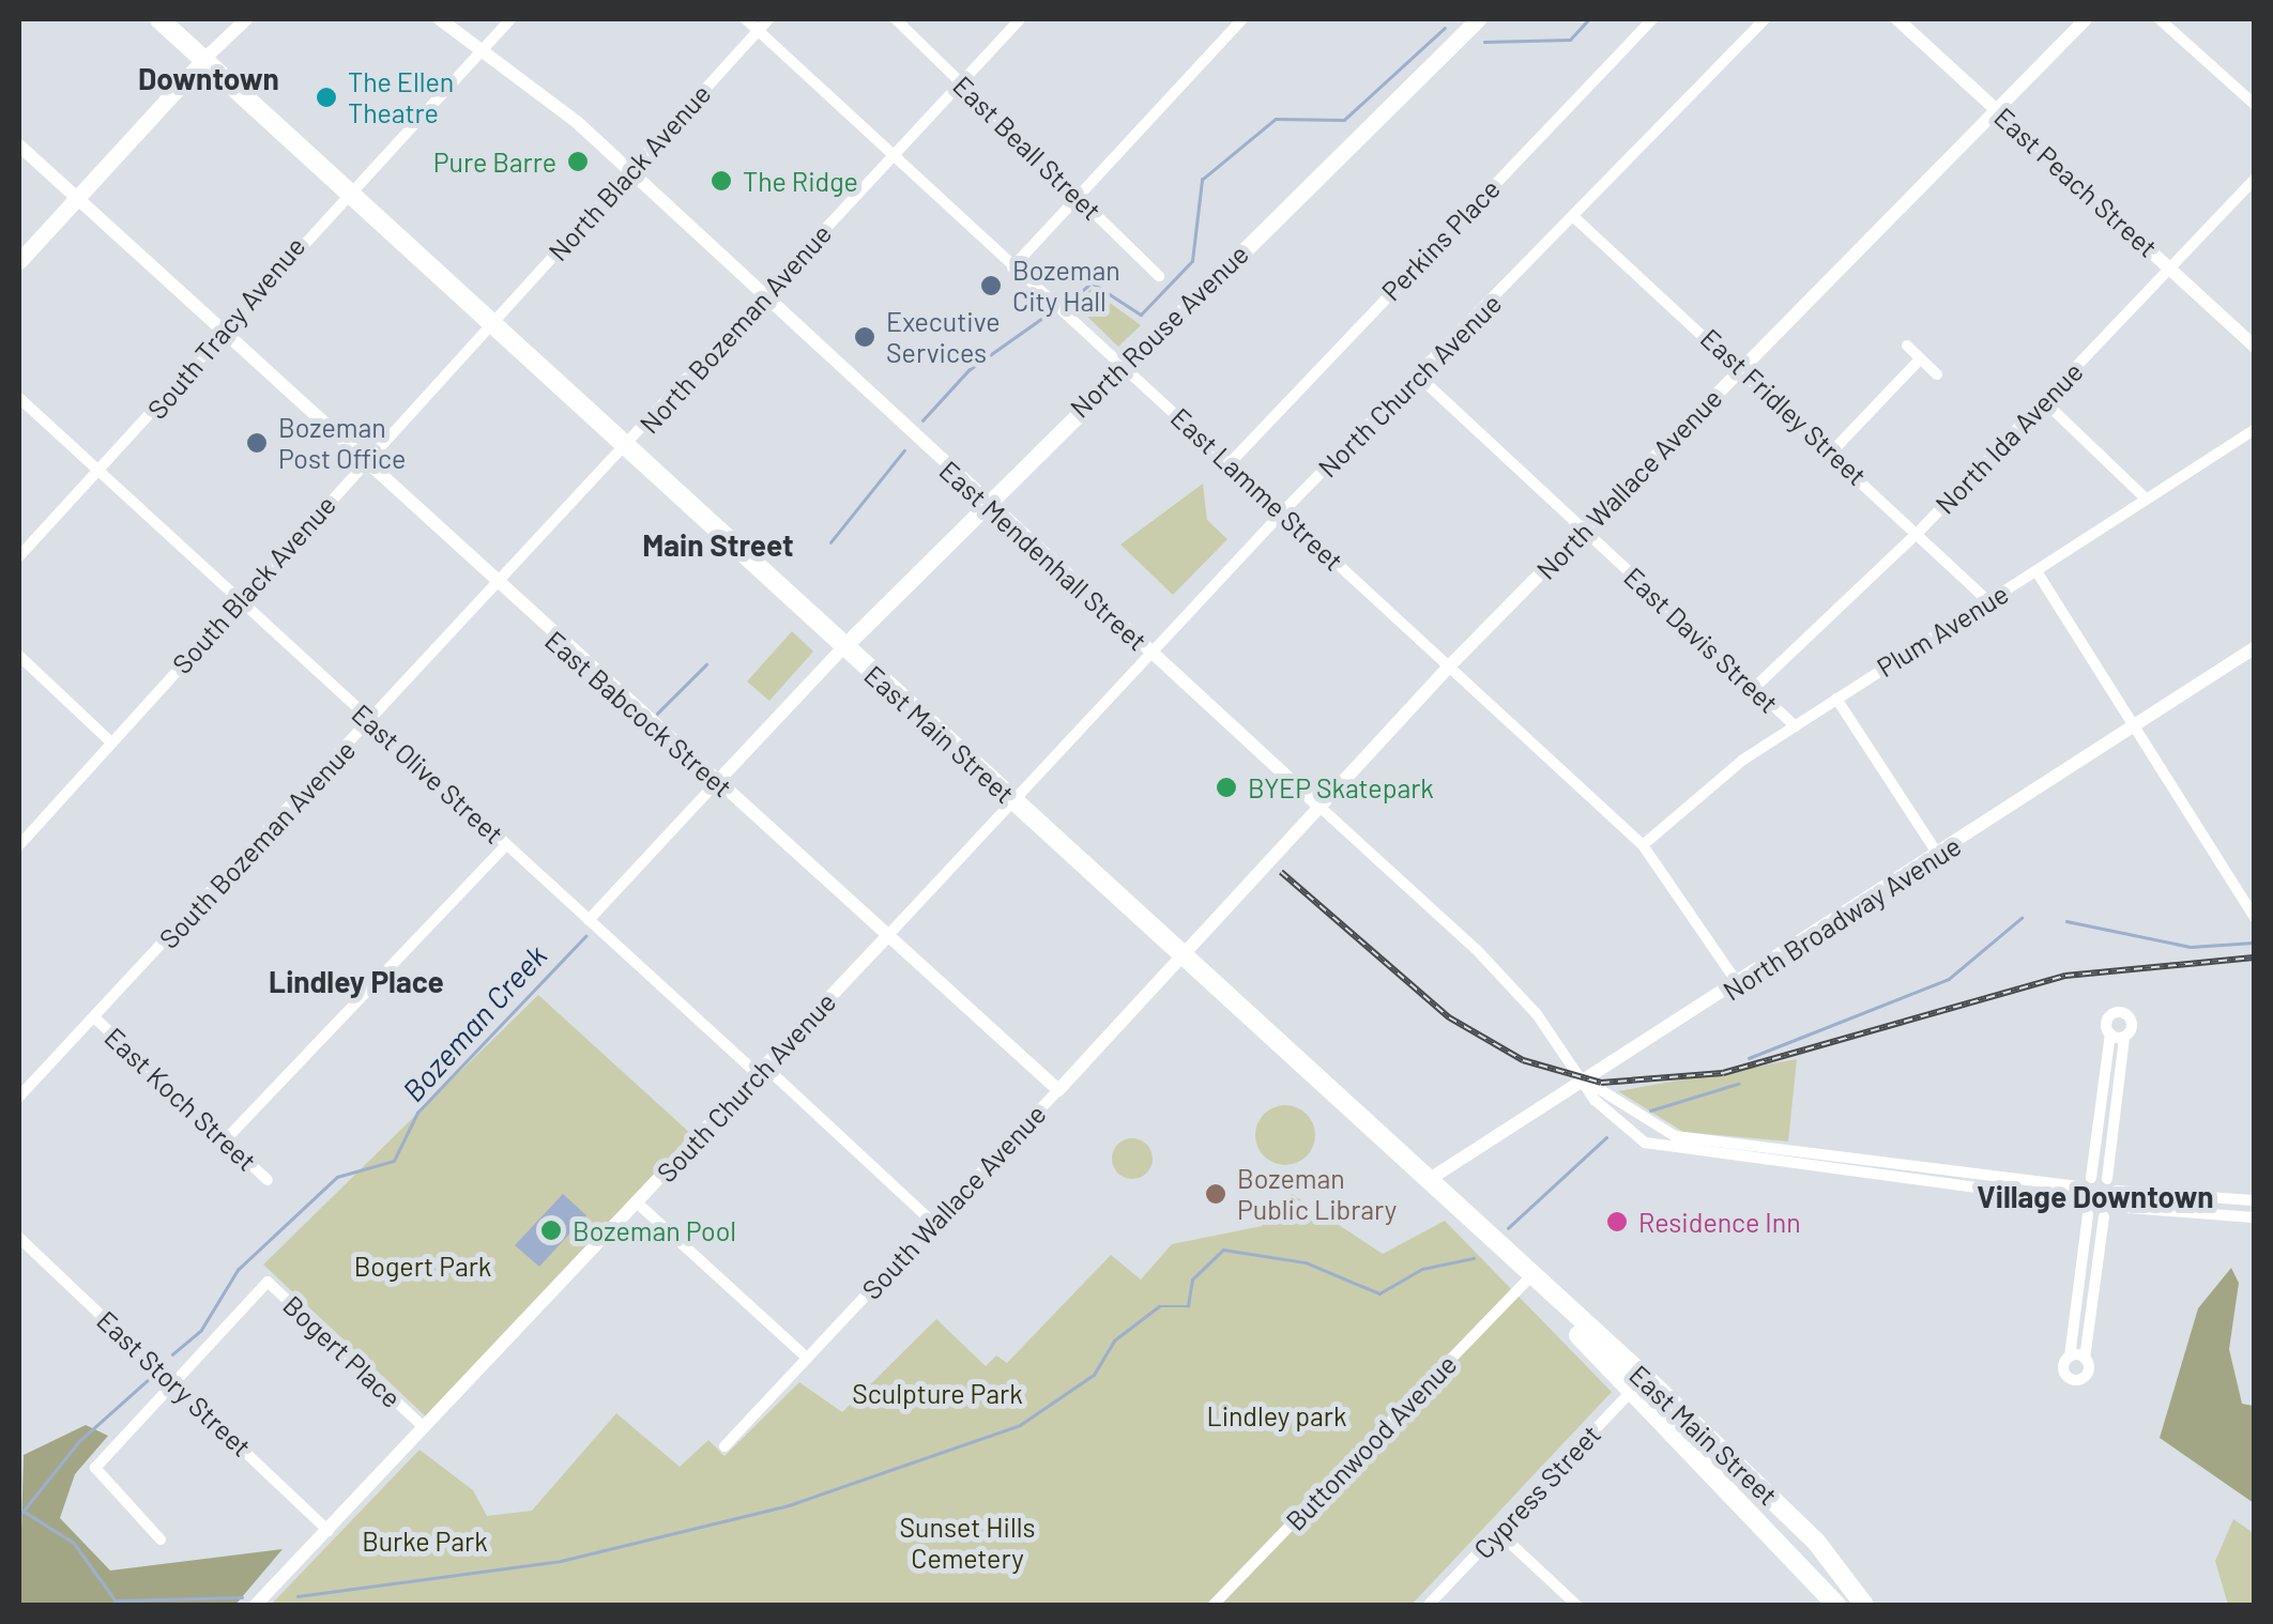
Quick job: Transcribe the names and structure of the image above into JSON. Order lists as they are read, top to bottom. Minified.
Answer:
{"streets":{"highway":["East Main Street"],"main road":["North Rouse Avenue"],"street":["East Beall Street","North Black Avenue","East Peach Street","Perkins Place","South Tracy Avenue","North Bozeman Avenue","North Church Avenue","East Fridley Street","North Ida Avenue","North Wallace Avenue","East Lamme Street","East Mendenhall Street","South Black Avenue","Plum Avenue","East Davis Street","East Babcock Street","East Olive Street","South Bozeman Avenue","North Broadway Avenue","South Church Avenue","East Koch Street","South Wallace Avenue","Bogert Place","East Story Street","Buttonwood Avenue","Cypress Street"]},"crossings":[["East Beall Street","North Bozeman Avenue"],["North Black Avenue","East Lamme Street"],["North Black Avenue","East Mendenhall Street"],["North Black Avenue","South Black Avenue"],["North Black Avenue","East Main Street"],["East Peach Street","North Ida Avenue"],["East Peach Street","North Wallace Avenue"],["Perkins Place","East Lamme Street"],["South Tracy Avenue","East Mendenhall Street"],["South Tracy Avenue","East Babcock Street"],["South Tracy Avenue","East Main Street"],["South Tracy Avenue","East Olive Street"],["North Bozeman Avenue","East Lamme Street"],["North Bozeman Avenue","East Mendenhall Street"],["North Bozeman Avenue","East Main Street"],["North Bozeman Avenue","South Bozeman Avenue"],["North Rouse Avenue","East Lamme Street"],["North Rouse Avenue","East Mendenhall Street"],["North Rouse Avenue","East Main Street"],["North Church Avenue","East Fridley Street"],["North Church Avenue","East Lamme Street"],["North Church Avenue","East Mendenhall Street"],["North Church Avenue","East Davis Street"],["North Church Avenue","East Main Street"],["North Church Avenue","South Church Avenue"],["East Fridley Street","North Ida Avenue"],["East Fridley Street","North Wallace Avenue"],["East Fridley Street","Plum Avenue"],["North Ida Avenue","East Davis Street"],["North Wallace Avenue","East Lamme Street"],["North Wallace Avenue","East Mendenhall Street"],["North Wallace Avenue","East Davis Street"],["North Wallace Avenue","East Main Street"],["North Wallace Avenue","South Wallace Avenue"],["East Lamme Street","Plum Avenue"],["East Lamme Street","North Broadway Avenue"],["East Mendenhall Street","North Broadway Avenue"],["South Black Avenue","East Babcock Street"],["South Black Avenue","East Main Street"],["South Black Avenue","East Olive Street"],["Plum Avenue","East Davis Street"],["East Babcock Street","South Bozeman Avenue"],["East Babcock Street","South Church Avenue"],["East Babcock Street","South Wallace Avenue"],["East Main Street","South Bozeman Avenue"],["East Main Street","North Broadway Avenue"],["East Main Street","South Church Avenue"],["East Main Street","South Wallace Avenue"],["East Main Street","Buttonwood Avenue"],["East Main Street","Cypress Street"],["East Olive Street","South Bozeman Avenue"],["East Olive Street","South Church Avenue"],["East Olive Street","South Wallace Avenue"],["South Bozeman Avenue","East Koch Street"],["South Church Avenue","Bogert Place"],["South Church Avenue","East Story Street"],["Bogert Place","East Story Street"]],"districts":["Downtown","Main Street","Lindley Place","Village Downtown"],"water":["Bozeman Creek"],"parks":["Bogert Park","Sculpture Park","Lindley park","Sunset Hills Cemetery","Burke Park"],"places":["The Ellen Theatre","Pure Barre","The Ridge","Bozeman City Hall","Executive Services","Bozeman Post Office","BYEP Skatepark","Bozeman Public Library","Residence Inn","Bozeman Pool"]}
